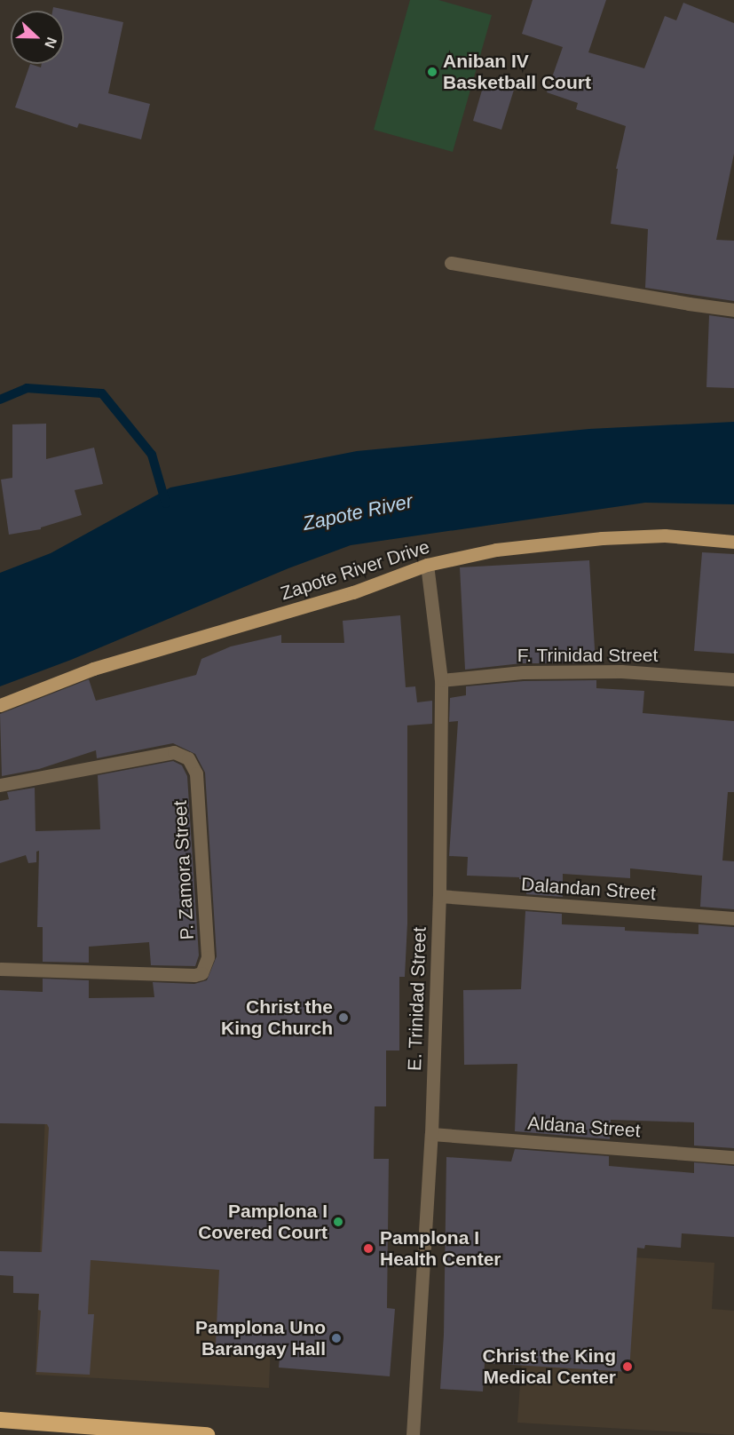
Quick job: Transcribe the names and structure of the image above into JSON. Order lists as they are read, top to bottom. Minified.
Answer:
{"streets":{"main road":["Zapote River Drive"],"street":["F. Trinidad Street","P. Zamora Street","Dalandan Street","E. Trinidad Street","Aldana Street"]},"crossings":[["Zapote River Drive","E. Trinidad Street"],["F. Trinidad Street","E. Trinidad Street"],["Dalandan Street","E. Trinidad Street"],["E. Trinidad Street","Aldana Street"]],"water":["Zapote River"],"places":["Aniban IV Basketball Court","Christ the King Church","Pamplona I Covered Court","Pamplona I Health Center","Pamplona Uno Barangay Hall","Christ the King Medical Center"],"north":"right"}
